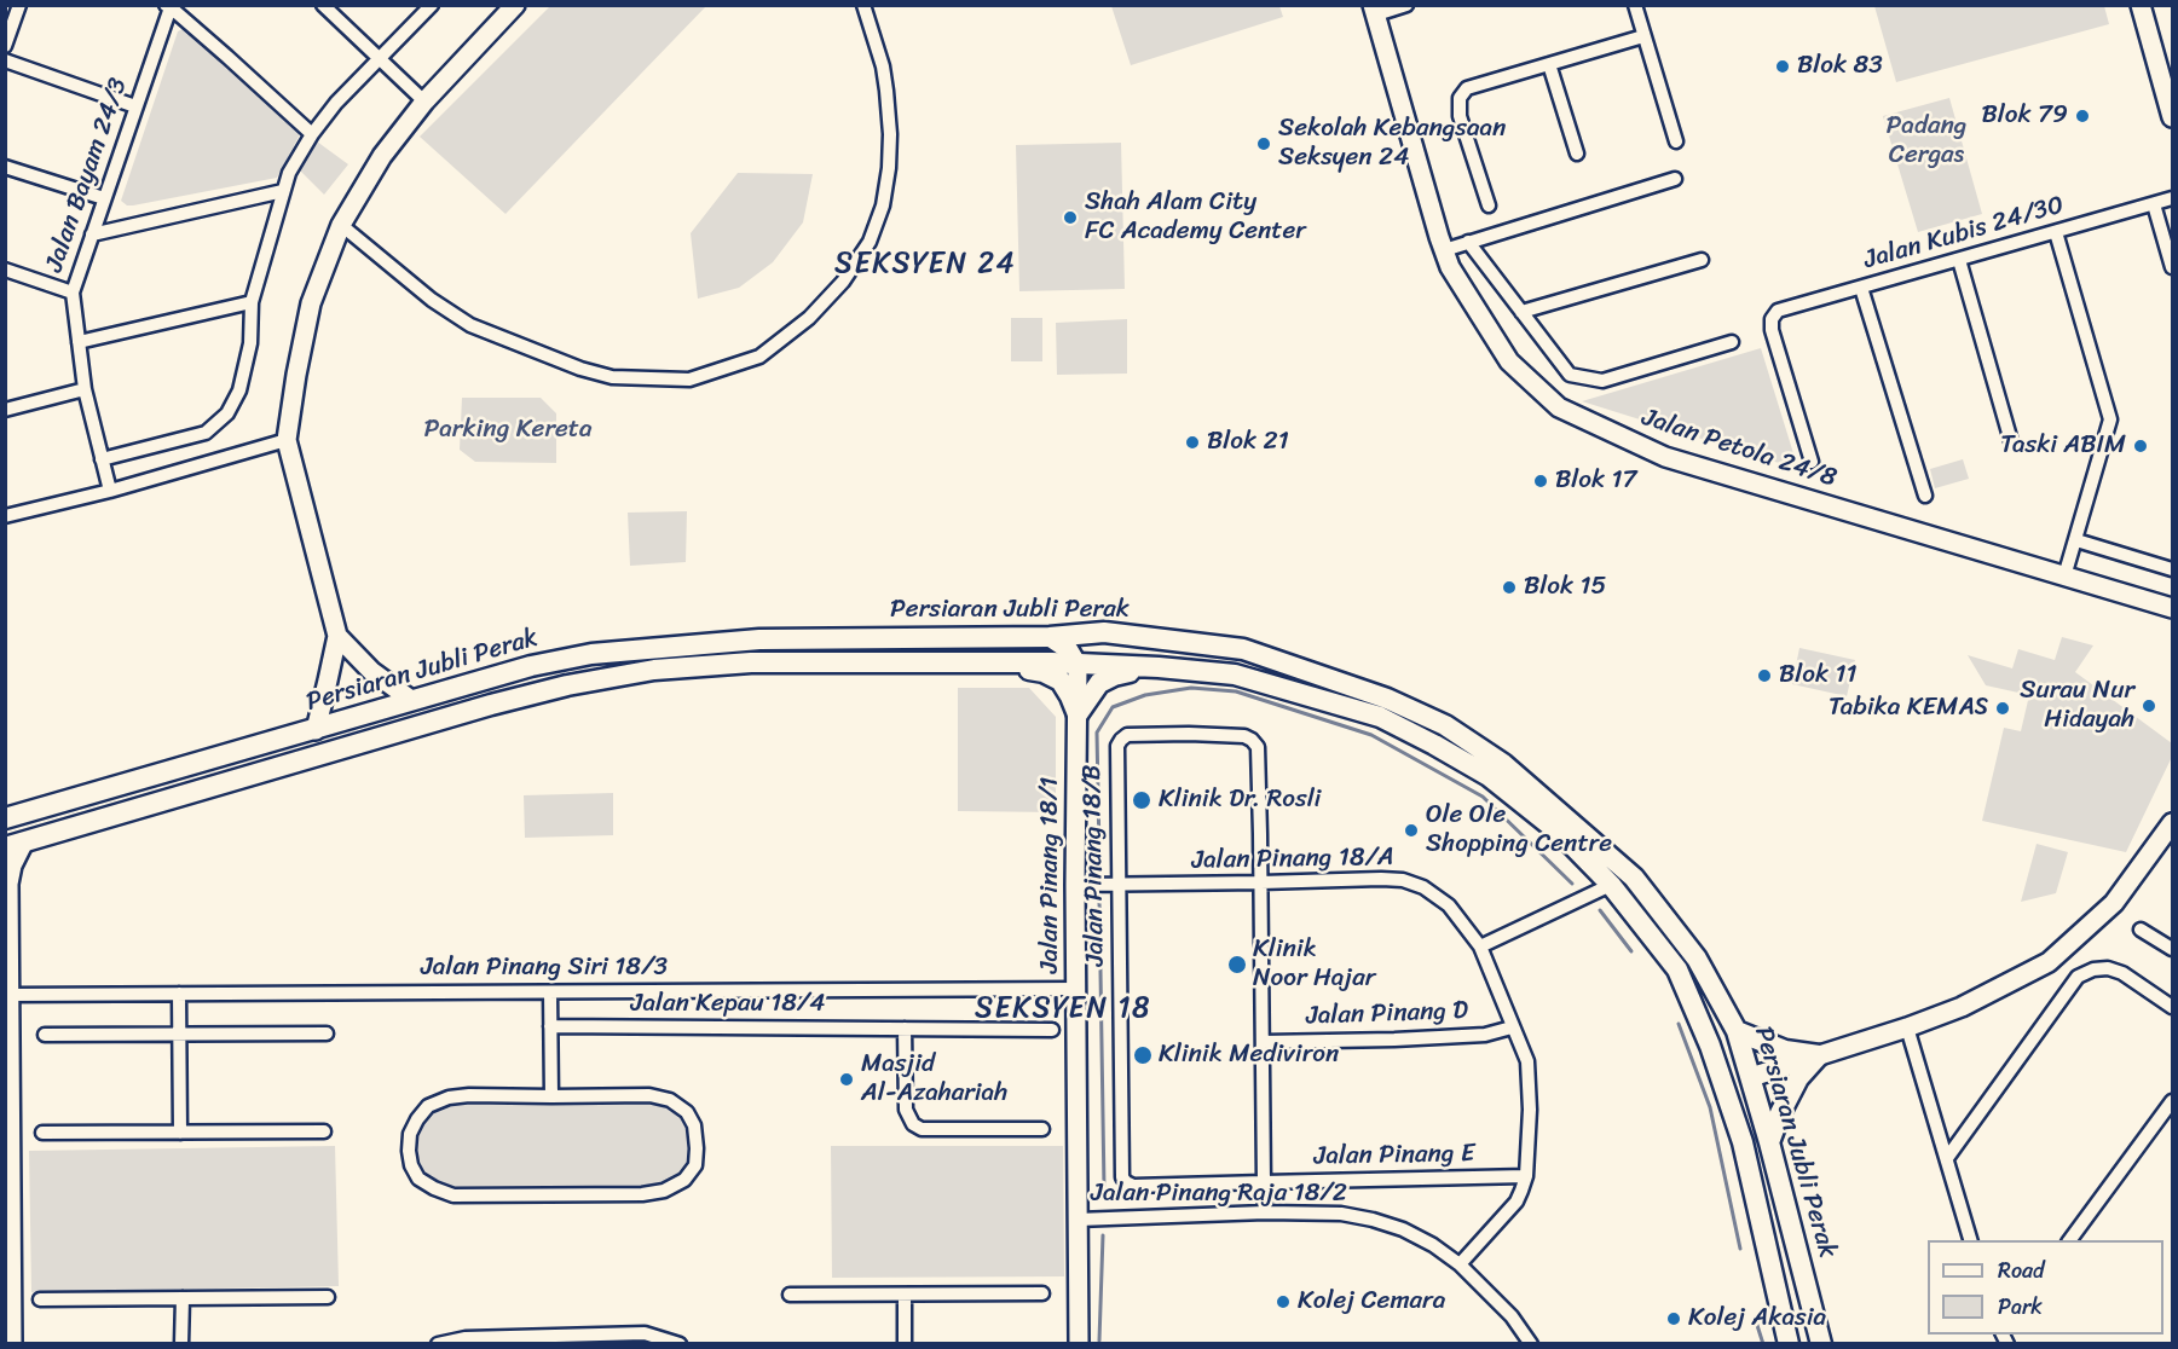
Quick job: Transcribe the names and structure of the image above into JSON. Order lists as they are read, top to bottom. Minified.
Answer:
{"streets":{"main road":["Persiaran Jubli Perak"],"street":["Jalan Bayam 24/3","Jalan Kubis 24/30","Jalan Petola 24/8","Jalan Pinang 18/A","Jalan Pinang 18/B","Jalan Pinang 18/1","Jalan Pinang Siri 18/3","Jalan Kepau 18/4","Jalan Pinang D","Jalan Pinang E","Jalan Pinang Raja 18/2"]},"crossings":[["Persiaran Jubli Perak","Jalan Pinang 18/1"],["Jalan Pinang 18/A","Jalan Pinang 18/B"],["Jalan Pinang 18/A","Jalan Pinang 18/1"],["Jalan Pinang 18/A","Jalan Pinang D"],["Jalan Pinang 18/A","Jalan Pinang E"],["Jalan Pinang 18/A","Jalan Pinang Raja 18/2"],["Jalan Pinang 18/B","Jalan Pinang D"],["Jalan Pinang 18/B","Jalan Pinang E"],["Jalan Pinang 18/B","Jalan Pinang Raja 18/2"],["Jalan Pinang 18/1","Jalan Pinang Siri 18/3"],["Jalan Pinang 18/1","Jalan Pinang Raja 18/2"]],"districts":["SEKSYEN 24","SEKSYEN 18"],"parks":["Padang Cergas","Parking Kereta"],"places":["Blok 83","Blok 79","Sekolah Kebangsaan Seksyen 24","Shah Alam City FC Academy Center","Blok 21","Taski ABIM","Blok 17","Blok 15","Blok 11","Surau Nur Hidayah","Tabika KEMAS","Klinik Dr. Rosli","Ole Ole Shopping Centre","Klinik Noor Hajar","Klinik Mediviron","Masjid Al-Azahariah","Kolej Cemara","Kolej Akasia"],"legend":["Road","Park"]}
